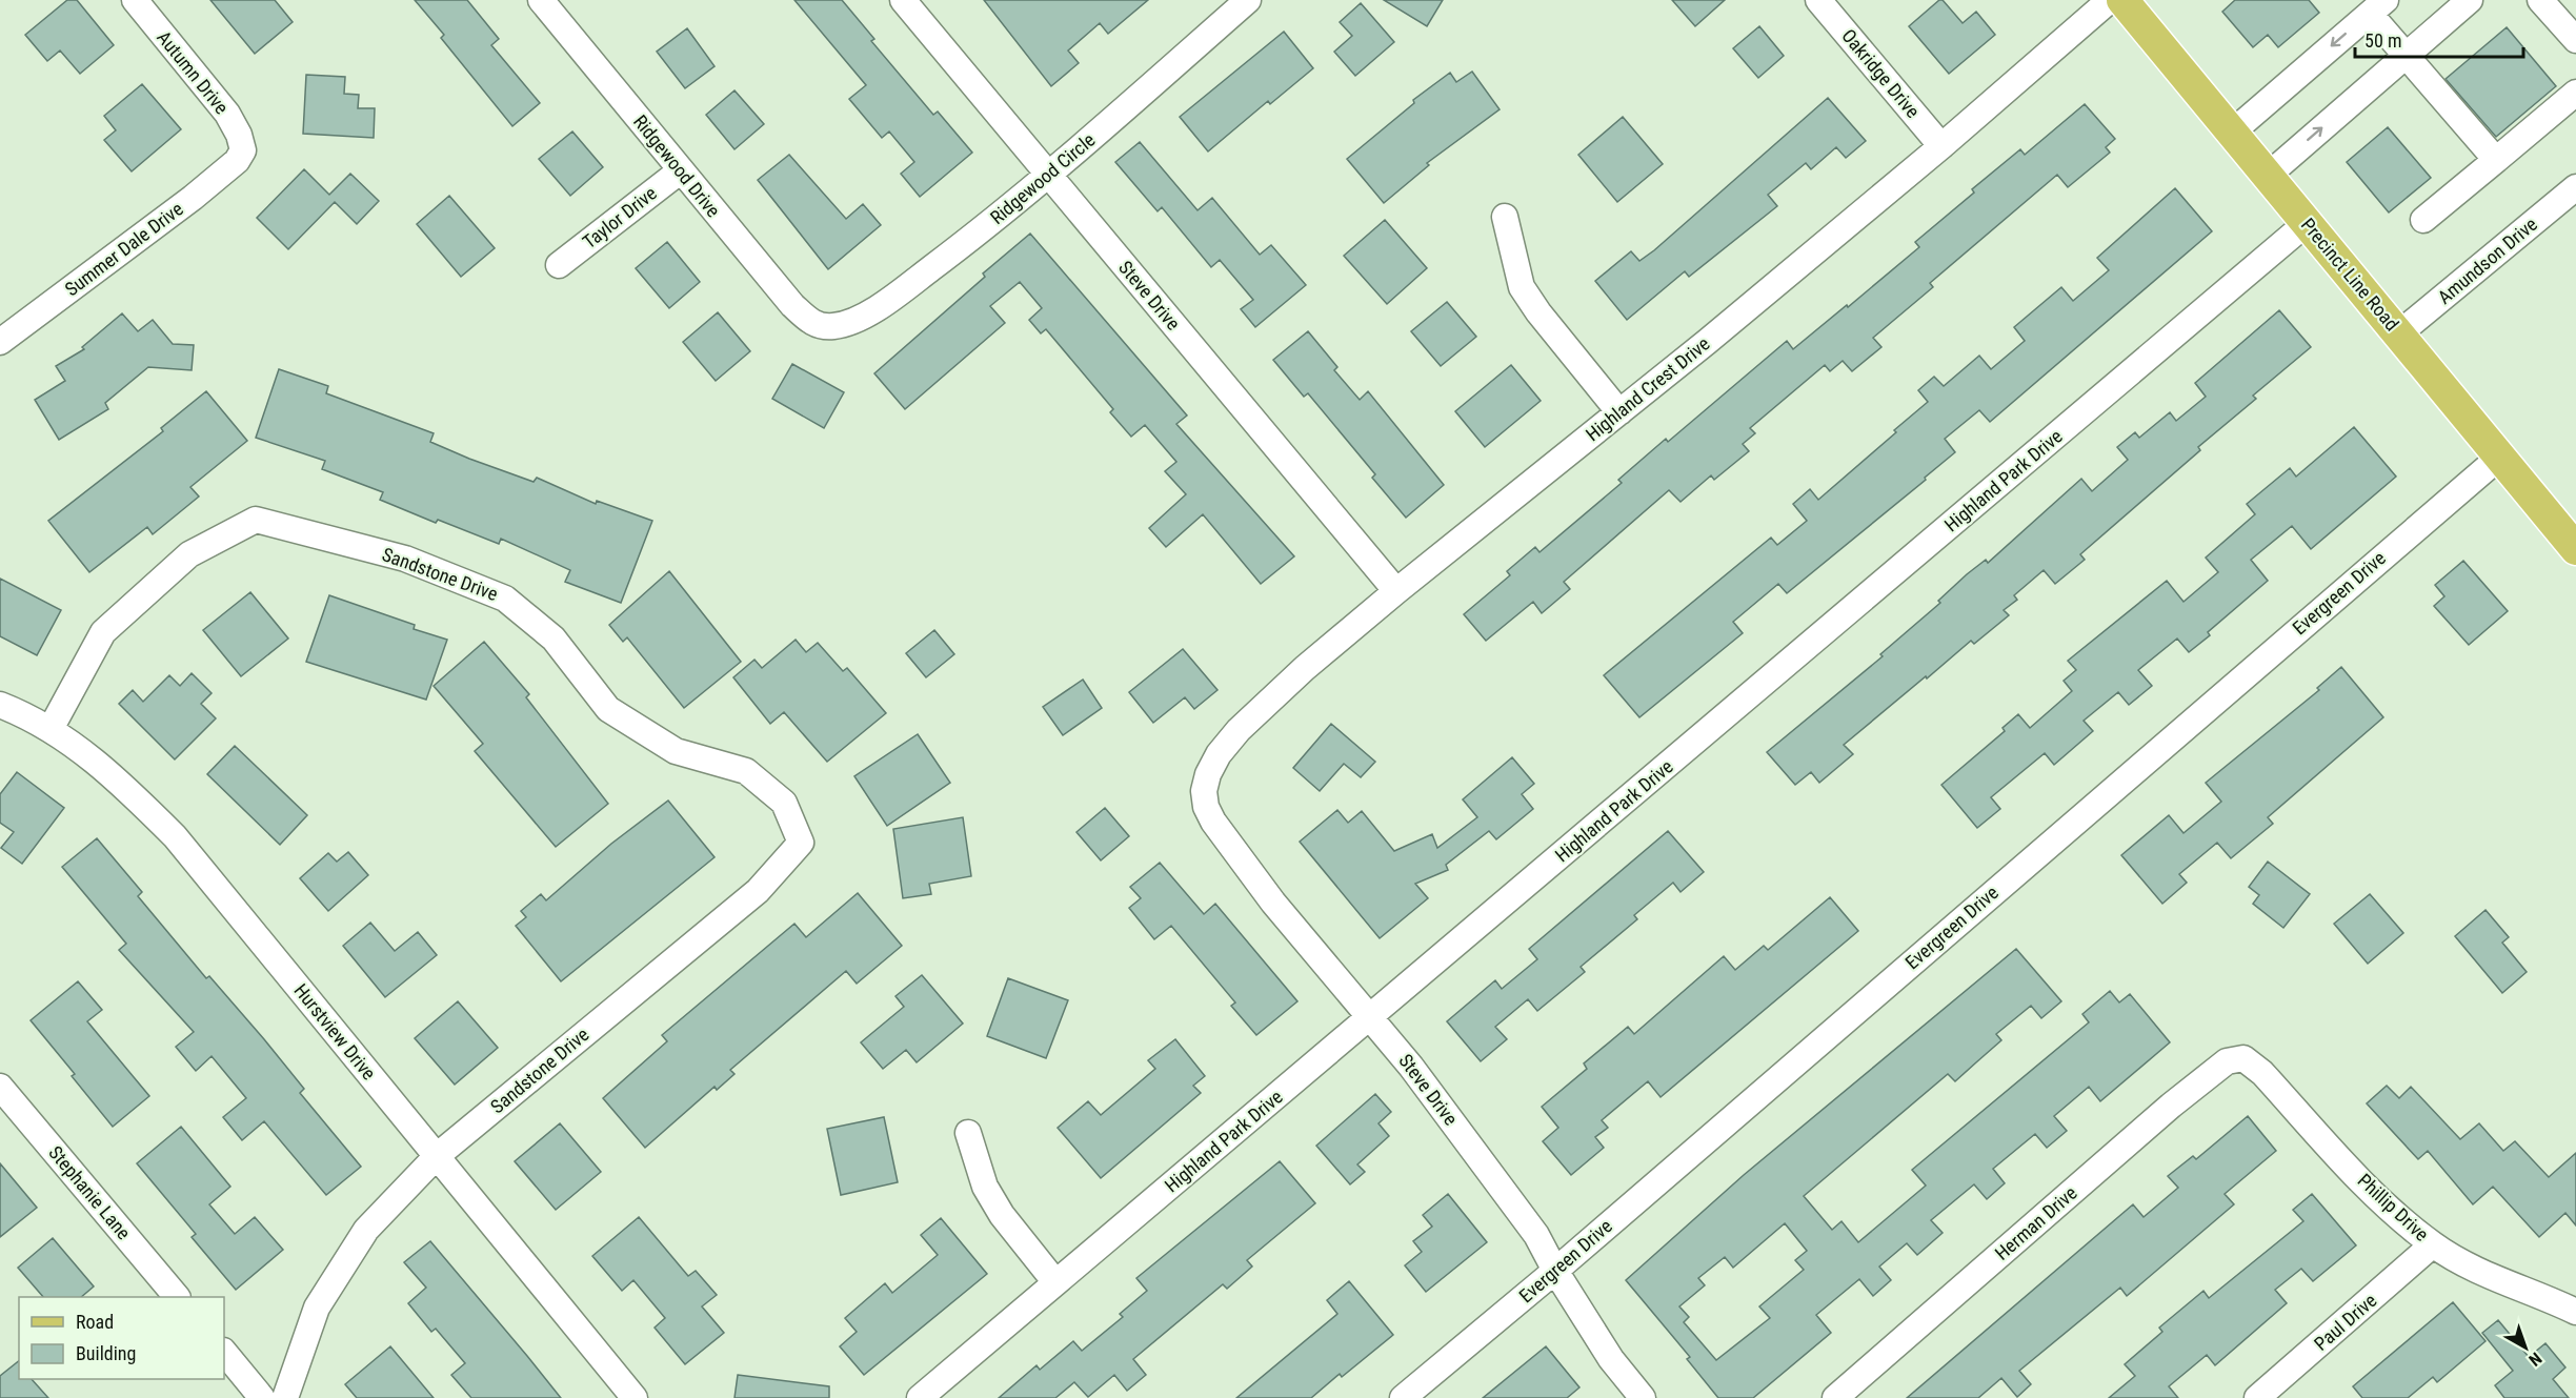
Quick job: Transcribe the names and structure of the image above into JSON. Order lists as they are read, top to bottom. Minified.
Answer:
{"streets":{"main road":["Precinct Line Road"],"street":["Autumn Drive","Oakridge Drive","Ridgewood Drive","Ridgewood Circle","Taylor Drive","Summer Dale Drive","Amundson Drive","Steve Drive","Highland Crest Drive","Highland Park Drive","Sandstone Drive","Evergreen Drive","Hurstview Drive","Stephanie Lane","Phillip Drive","Herman Drive","Paul Drive"]},"crossings":[["Autumn Drive","Summer Dale Drive"],["Oakridge Drive","Highland Crest Drive"],["Ridgewood Drive","Ridgewood Circle"],["Ridgewood Drive","Taylor Drive"],["Ridgewood Circle","Steve Drive"],["Amundson Drive","Precinct Line Road"],["Precinct Line Road","Highland Park Drive"],["Precinct Line Road","Evergreen Drive"],["Steve Drive","Highland Crest Drive"],["Steve Drive","Highland Park Drive"],["Steve Drive","Evergreen Drive"],["Sandstone Drive","Hurstview Drive"],["Phillip Drive","Herman Drive"],["Phillip Drive","Paul Drive"]],"legend":["Road","Building"],"scale_bar":"50 m","north":"bottom right"}
